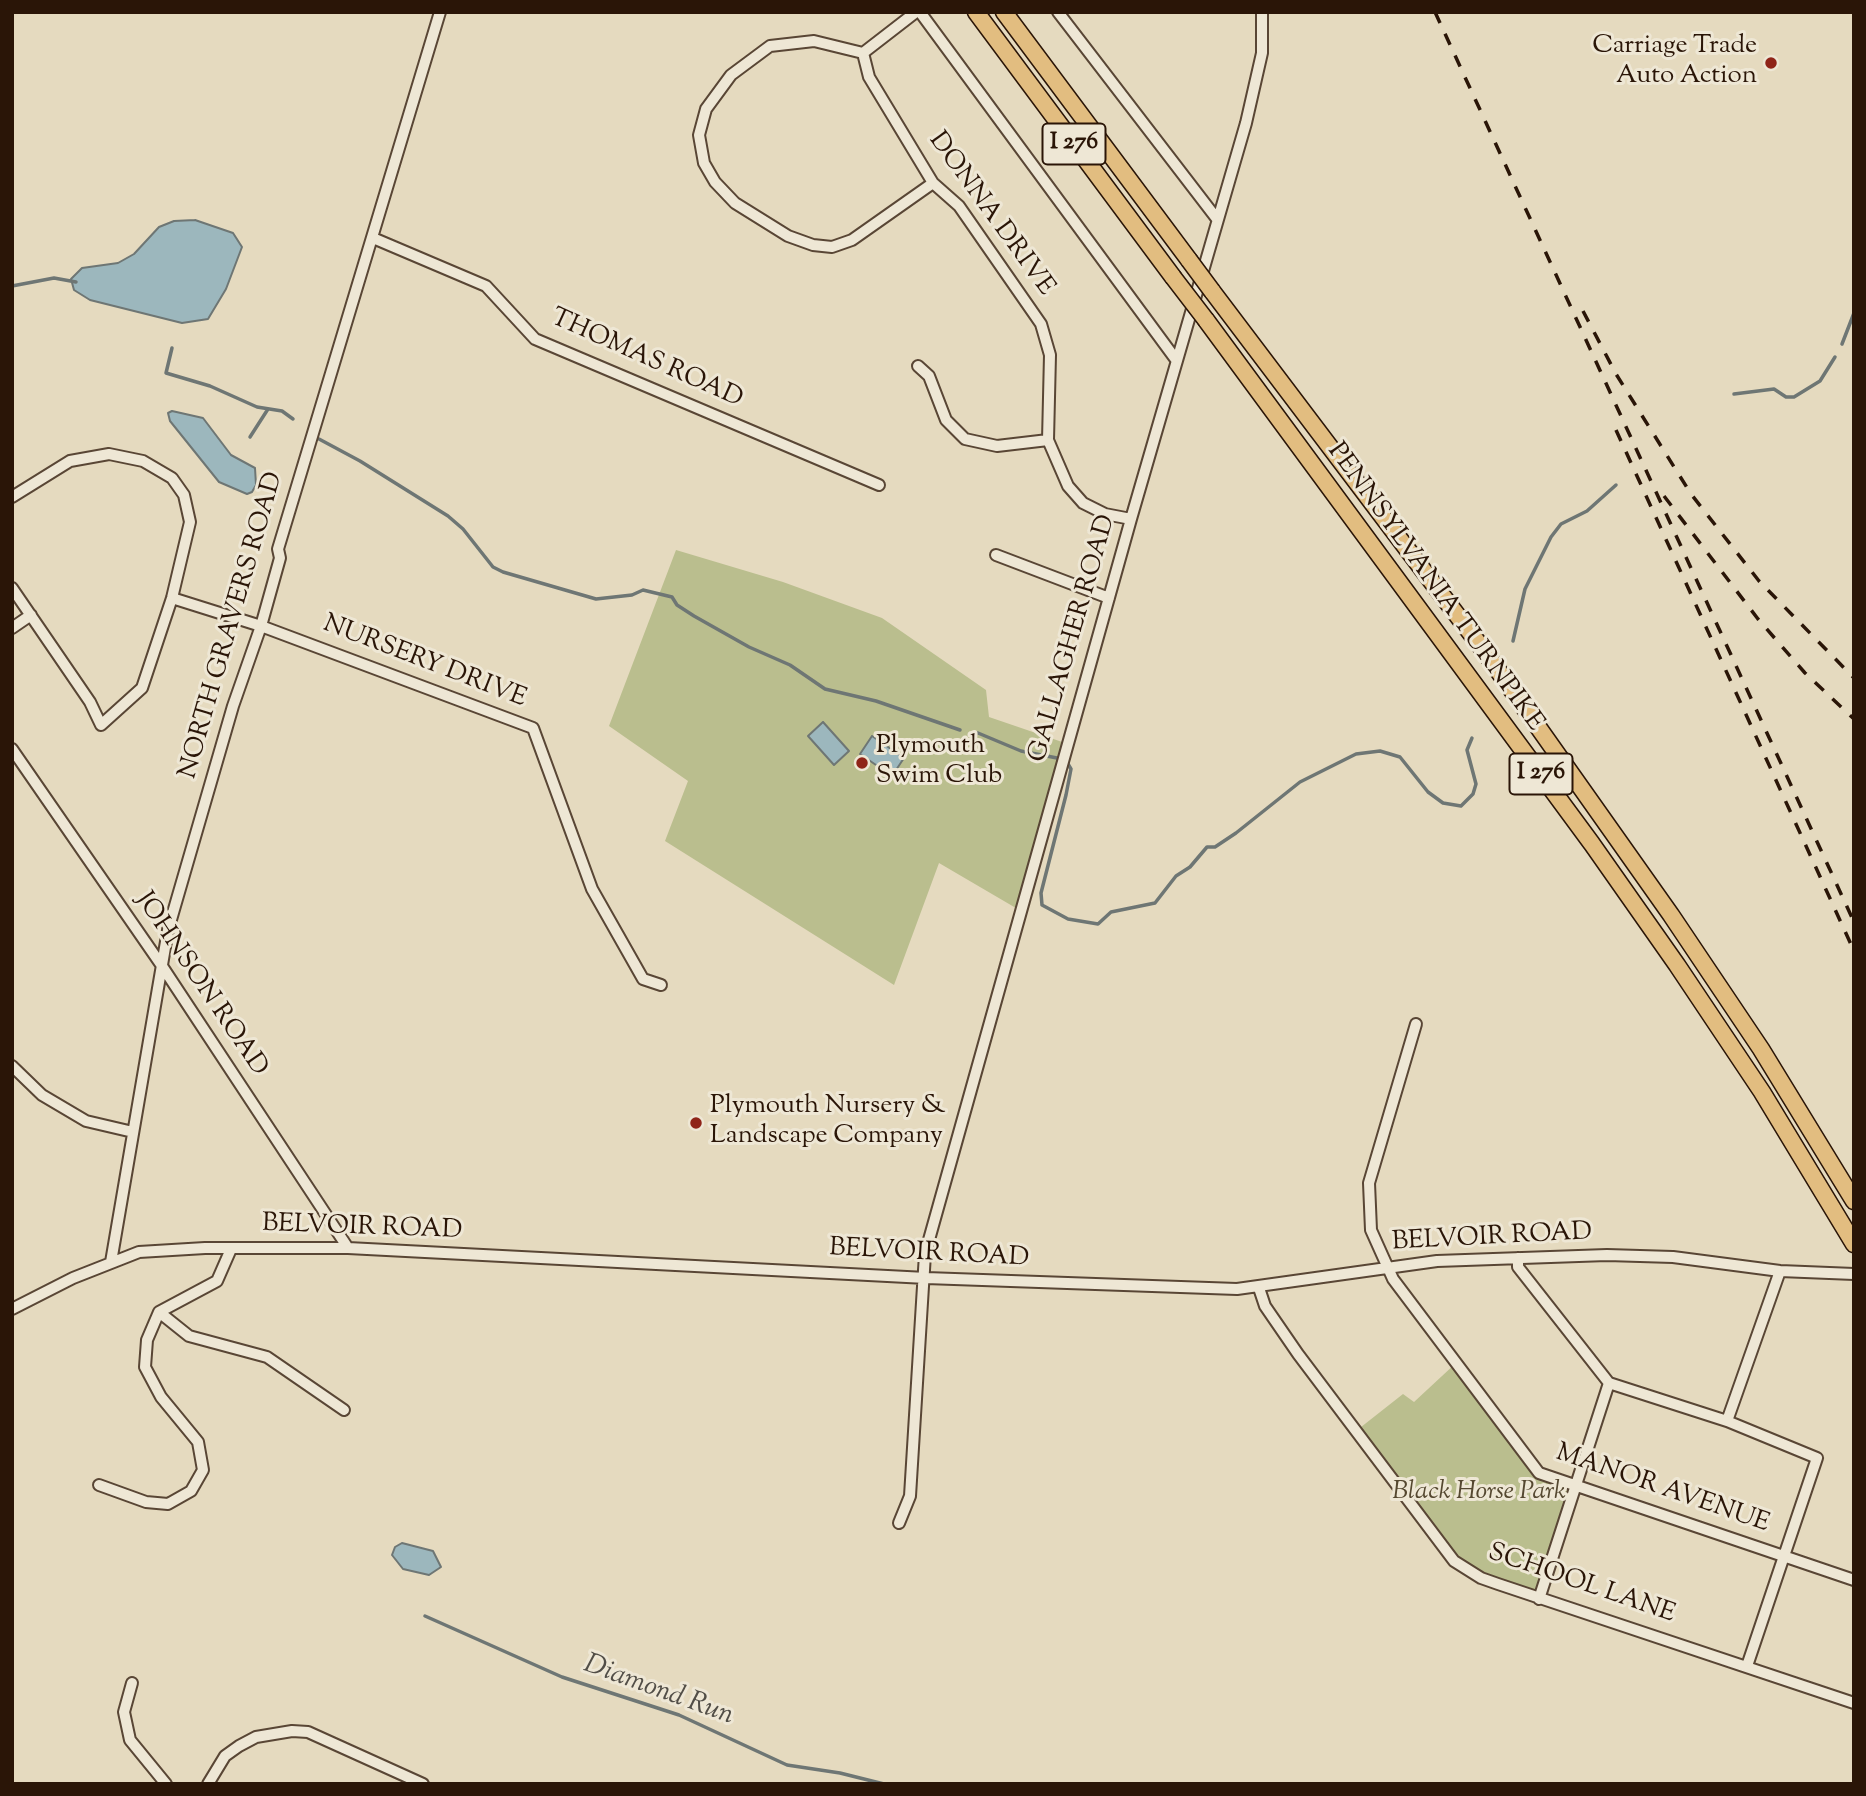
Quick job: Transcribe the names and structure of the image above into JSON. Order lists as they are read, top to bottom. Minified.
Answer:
{"streets":{"highway":["I 276","PENNSYLVANIA TURNPIKE"],"street":["DONNA DRIVE","THOMAS ROAD","NORTH GRAVERS ROAD","GALLAGHER ROAD","NURSERY DRIVE","JOHNSON ROAD","BELVOIR ROAD","MANOR AVENUE","SCHOOL LANE"]},"crossings":[["DONNA DRIVE","GALLAGHER ROAD"],["THOMAS ROAD","NORTH GRAVERS ROAD"],["NORTH GRAVERS ROAD","NURSERY DRIVE"],["NORTH GRAVERS ROAD","JOHNSON ROAD"],["NORTH GRAVERS ROAD","BELVOIR ROAD"],["GALLAGHER ROAD","BELVOIR ROAD"],["JOHNSON ROAD","BELVOIR ROAD"],["BELVOIR ROAD","MANOR AVENUE"],["BELVOIR ROAD","SCHOOL LANE"]],"water":["Diamond Run"],"parks":["Black Horse Park"],"places":["Carriage Trade Auto Action","Plymouth Swim Club","Plymouth Nursery & Landscape Company"]}
